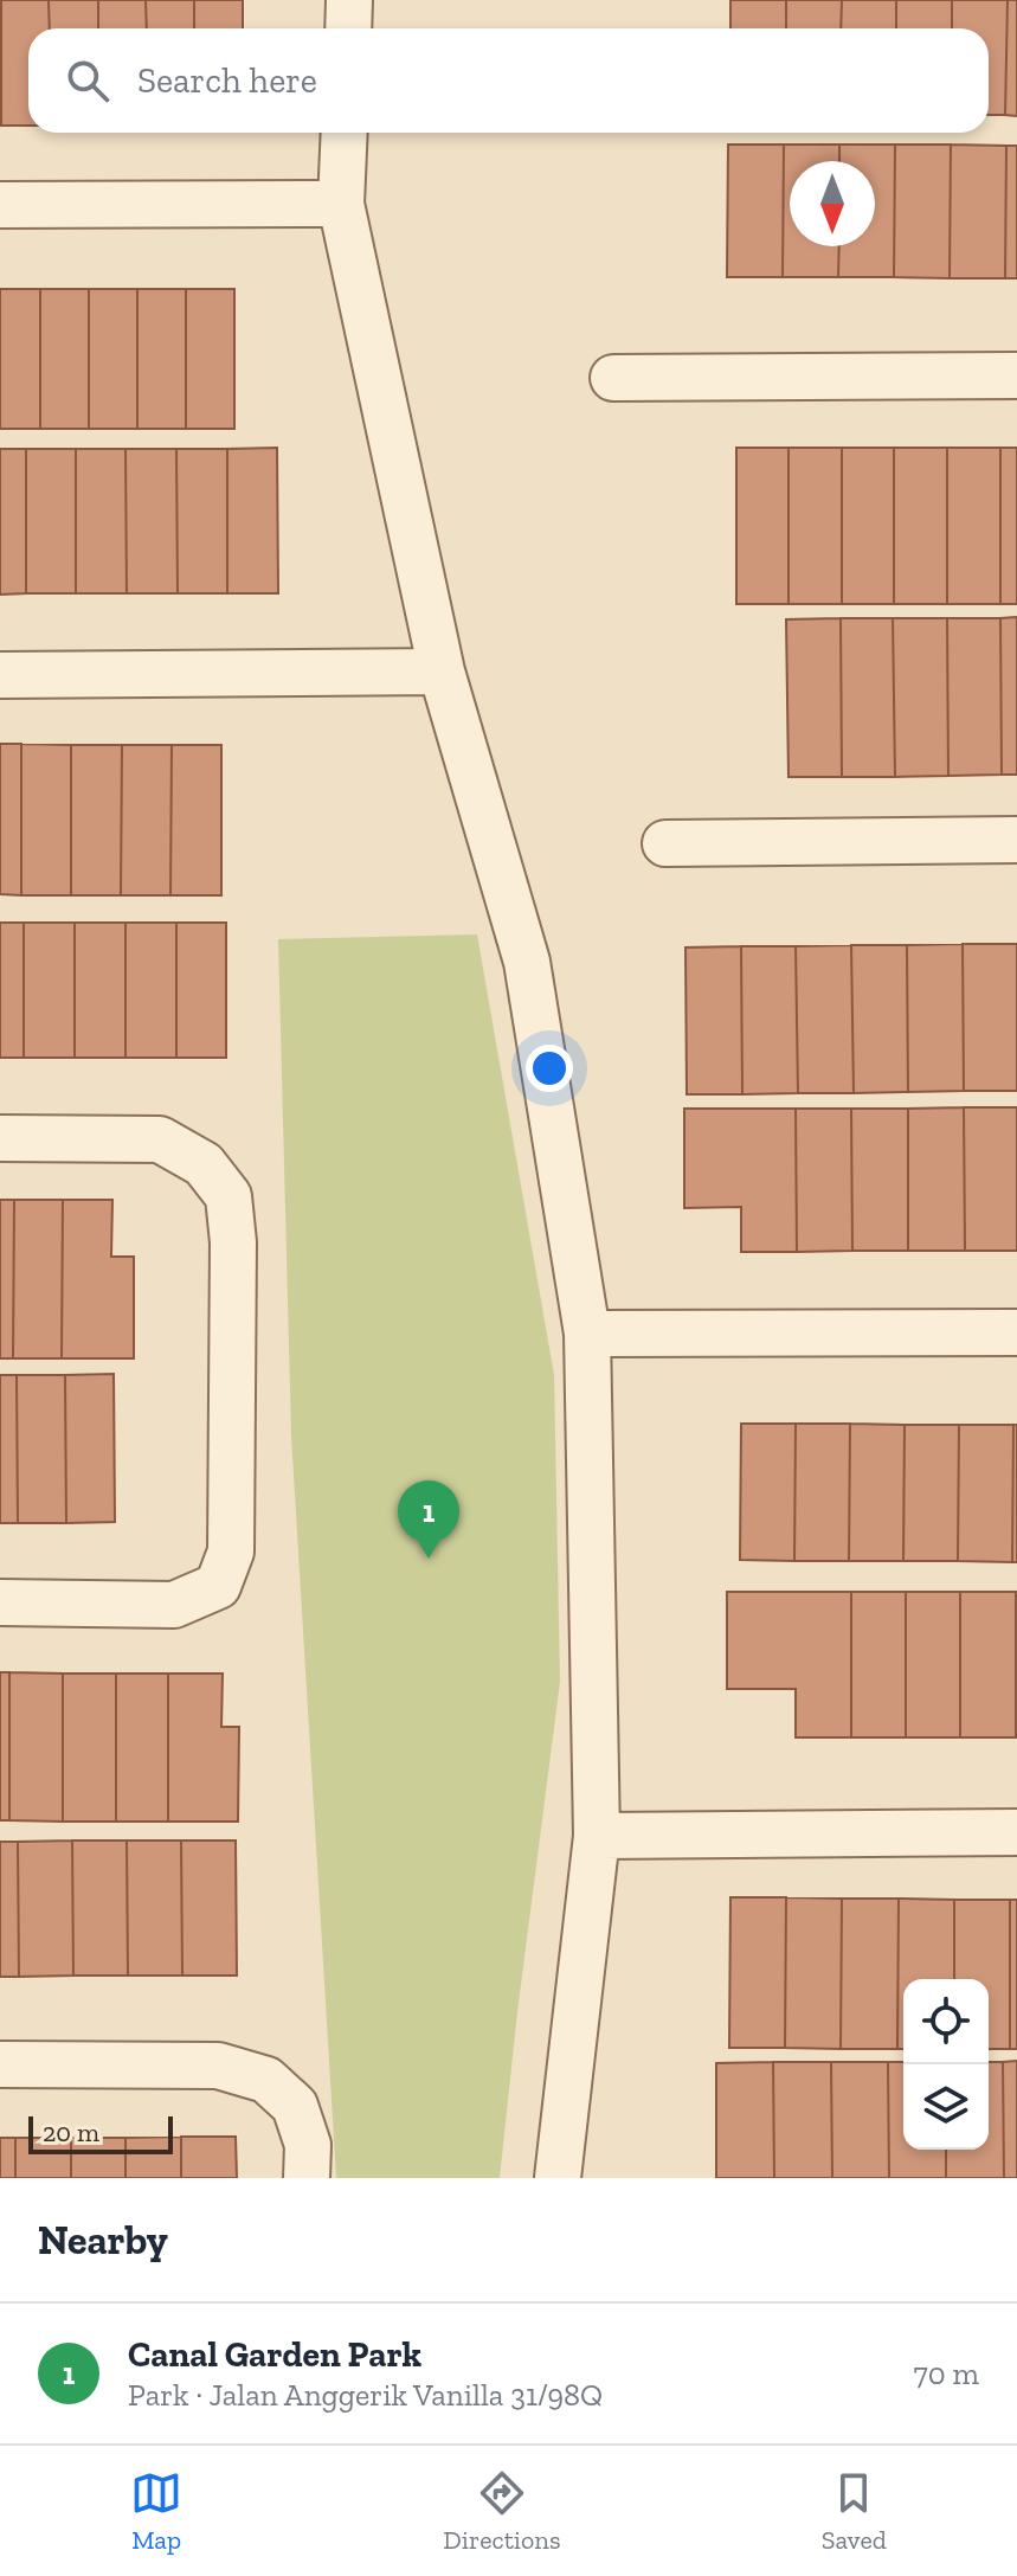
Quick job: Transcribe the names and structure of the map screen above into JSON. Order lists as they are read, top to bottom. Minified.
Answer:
{"scale_bar":"20 m","north":"bottom","page":{"search":"Search here","pins":"1","scale":"20 m","heading":"Nearby","list":[{"mark":"1","name":"Canal Garden Park","note":"Park · Jalan Anggerik Vanilla 31/98Q","value":"70 m"}],"nav":["Map","Directions","Saved"]}}
